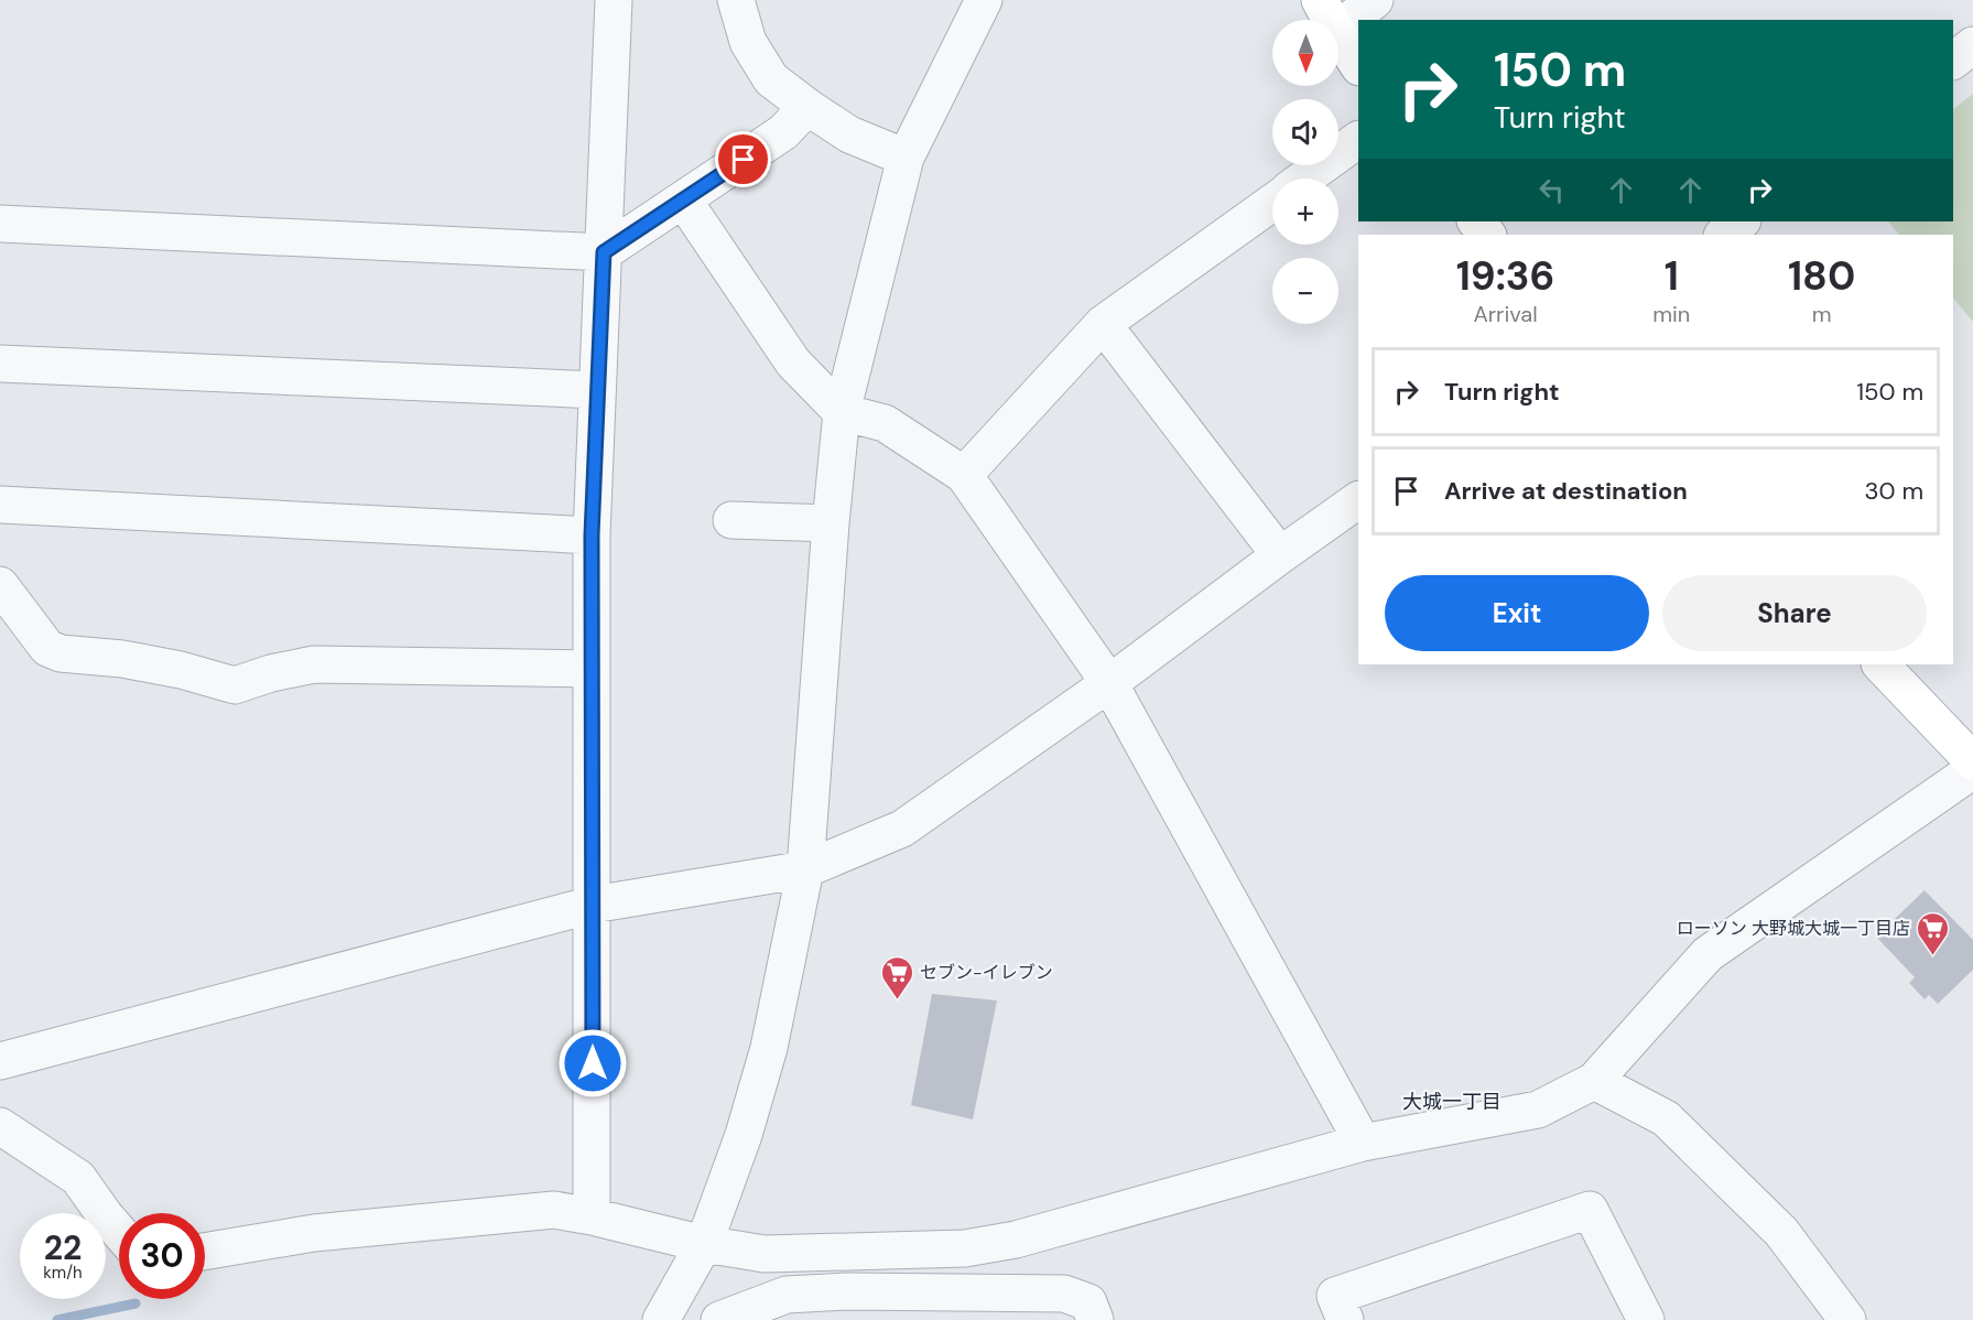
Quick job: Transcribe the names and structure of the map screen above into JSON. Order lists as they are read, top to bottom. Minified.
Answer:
{"districts":["大城一丁目"],"places":{"supermarket":["ローソン 大野城大城一丁目店","セブン-イレブン"]},"north":"bottom","page":{"map_buttons":["+","−"],"turn":["150 m","Turn right"],"eta":["19:36","Arrival","1","min","180","m"],"list":[{"name":"Turn right","value":"150 m"},{"name":"Arrive at destination","value":"30 m"}],"buttons":["Exit","Share"],"speed":"22 km/h","limit":"30"}}
